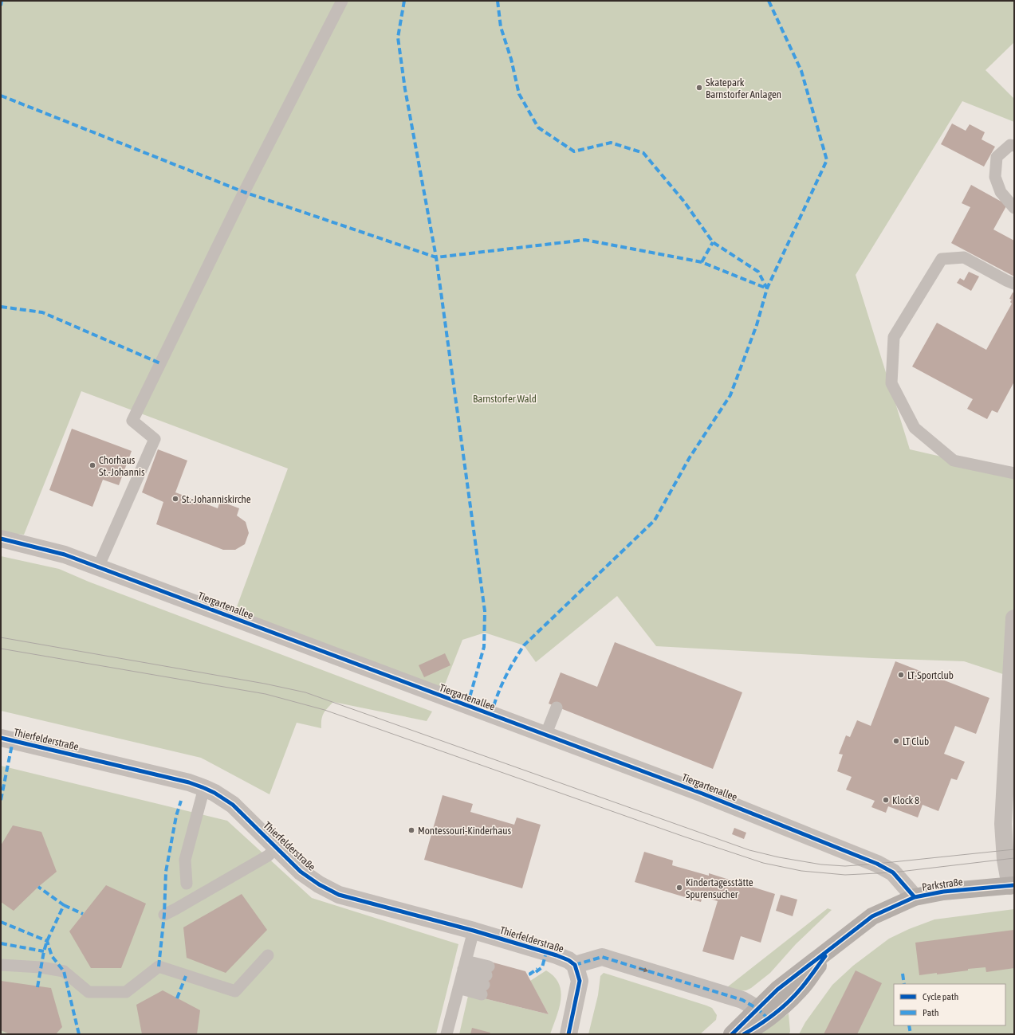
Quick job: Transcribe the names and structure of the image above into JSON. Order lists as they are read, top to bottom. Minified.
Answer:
{"streets":{"main road":["Parkstraße"],"street":["Tiergartenallee","Thierfelderstraße"]},"crossings":[["Tiergartenallee","Parkstraße"]],"parks":["Barnstorfer Wald"],"places":["Skatepark Barnstorfer Anlagen","Chorhaus St.-Johannis","St.-Johanniskirche","LT-Sportclub","LT Club","Klock 8","Montessouri-Kinderhaus","Kindertagesstätte Spurensucher"],"legend":["Cycle path","Path"]}
